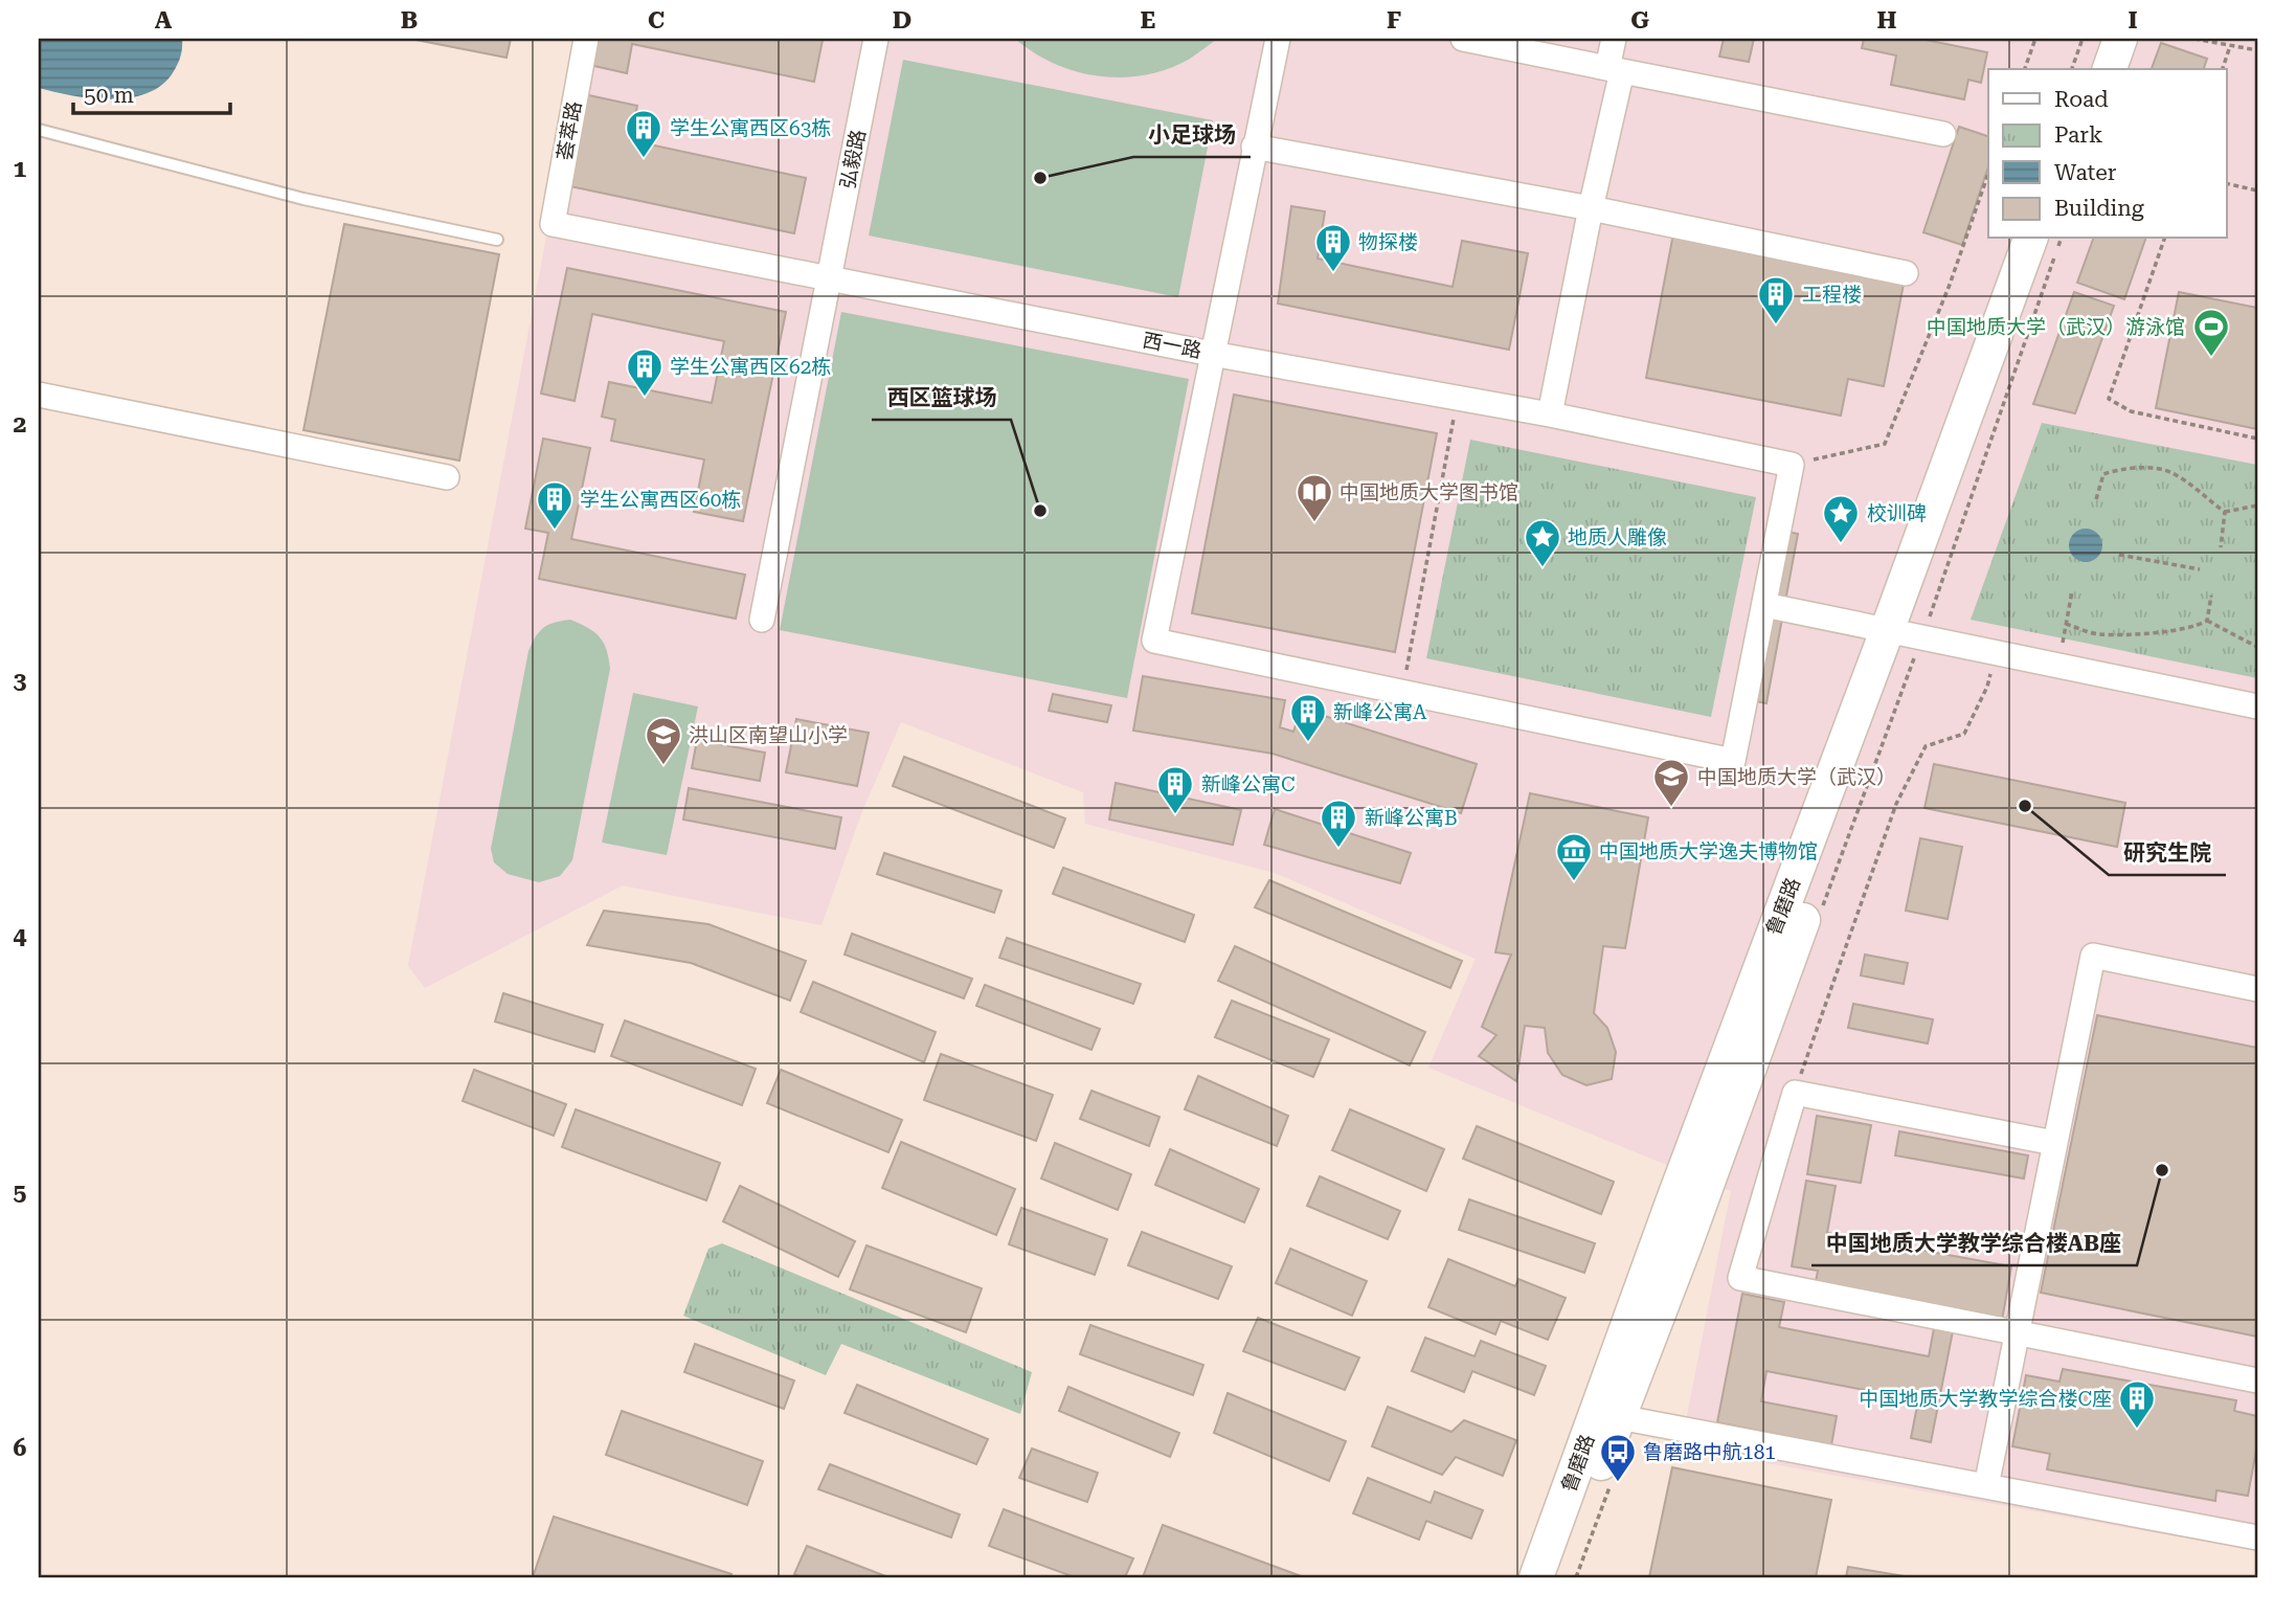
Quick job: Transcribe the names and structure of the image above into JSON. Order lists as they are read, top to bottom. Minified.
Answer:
{"streets":{"main road":["鲁磨路"],"street":["荟萃路","弘毅路","西一路"]},"crossings":[["荟萃路","西一路"],["弘毅路","西一路"]],"places":{"building":["学生公寓西区63栋","物探楼","工程楼","学生公寓西区62栋","学生公寓西区60栋","新峰公寓A","新峰公寓C","新峰公寓B","中国地质大学教学综合楼C座"],"other":["小足球场","西区篮球场","研究生院","中国地质大学教学综合楼AB座"],"sports":["中国地质大学（武汉）游泳馆"],"library":["中国地质大学图书馆"],"place":["校训碑","地质人雕像"],"school or university":["洪山区南望山小学","中国地质大学（武汉）"],"museum":["中国地质大学逸夫博物馆"],"bus stop":["鲁磨路中航181"]},"legend":["Road","Park","Water","Building"],"scale_bar":"50 m","grid":{"columns":["A","B","C","D","E","F","G","H","I"],"rows":["1","2","3","4","5","6"]}}
